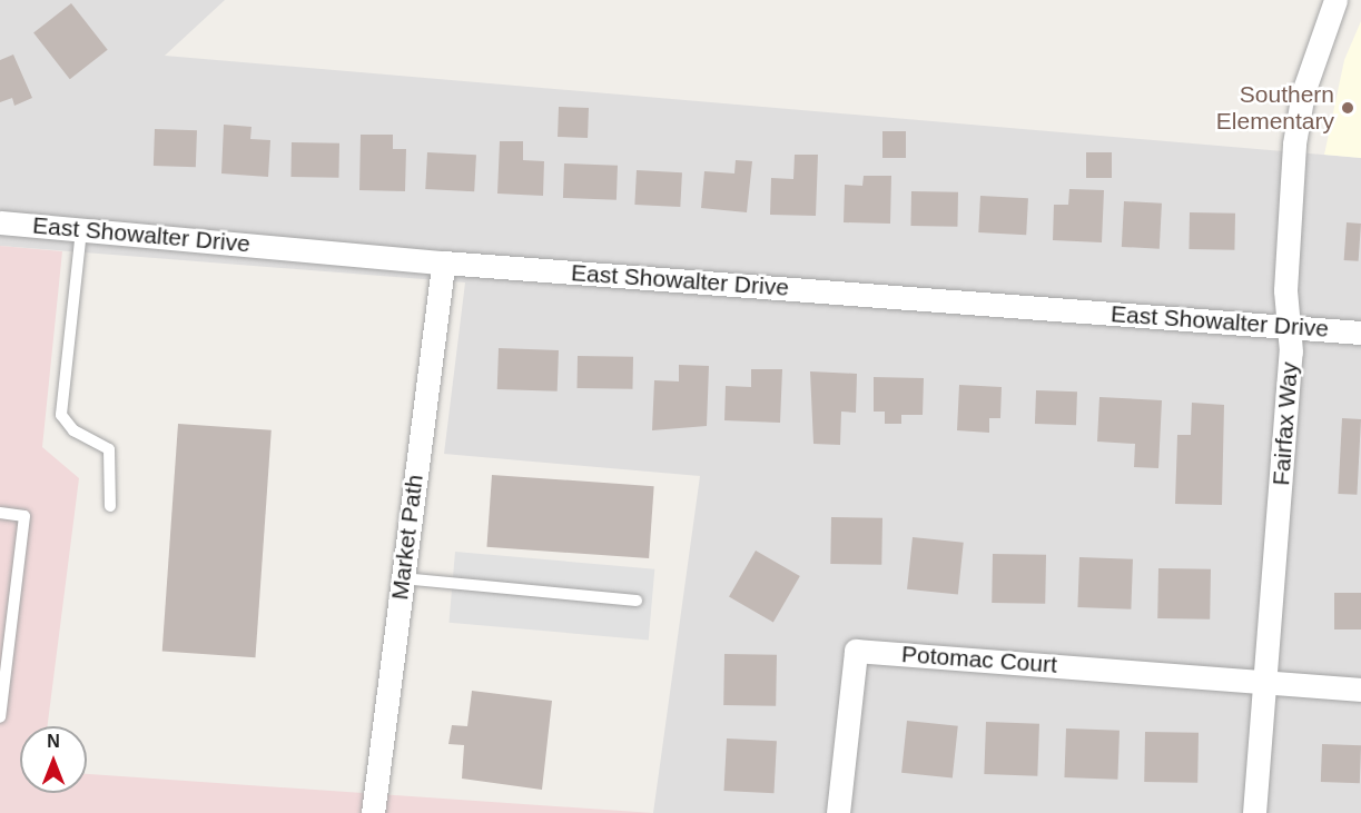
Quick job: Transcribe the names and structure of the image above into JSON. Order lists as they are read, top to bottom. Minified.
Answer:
{"streets":{"street":["East Showalter Drive","Fairfax Way","Market Path","Potomac Court"]},"crossings":[["East Showalter Drive","Fairfax Way"],["East Showalter Drive","Market Path"],["Fairfax Way","Potomac Court"]],"places":["Southern Elementary"],"north":"top"}
